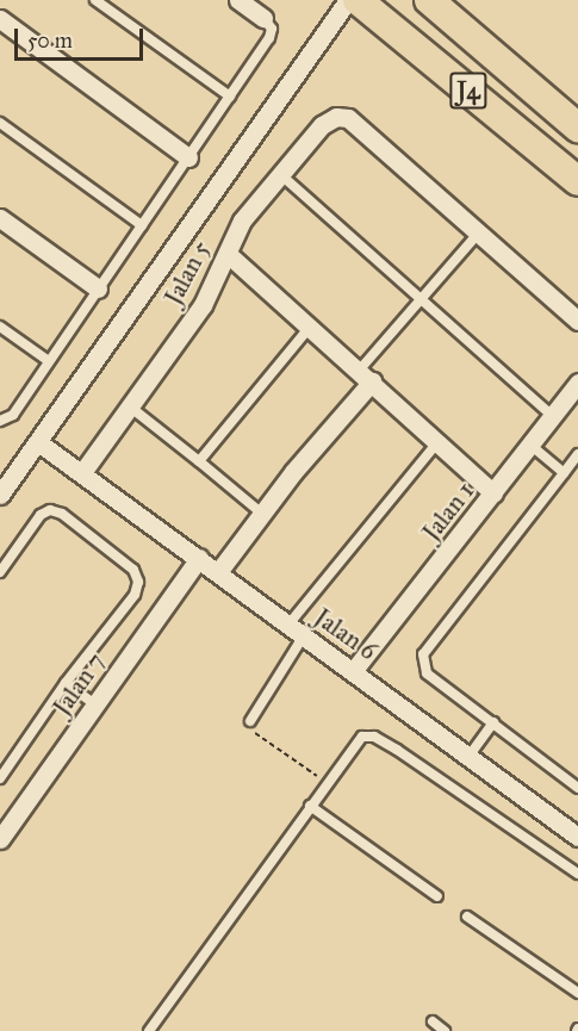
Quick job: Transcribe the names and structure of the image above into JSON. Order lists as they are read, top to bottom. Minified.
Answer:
{"streets":{"main road":["J4"],"street":["Jalan 5","Jalan 1","Jalan 6","Jalan 7"]},"crossings":[["Jalan 5","Jalan 6"],["Jalan 1","Jalan 6"],["Jalan 6","Jalan 7"]],"scale_bar":"50 m"}
